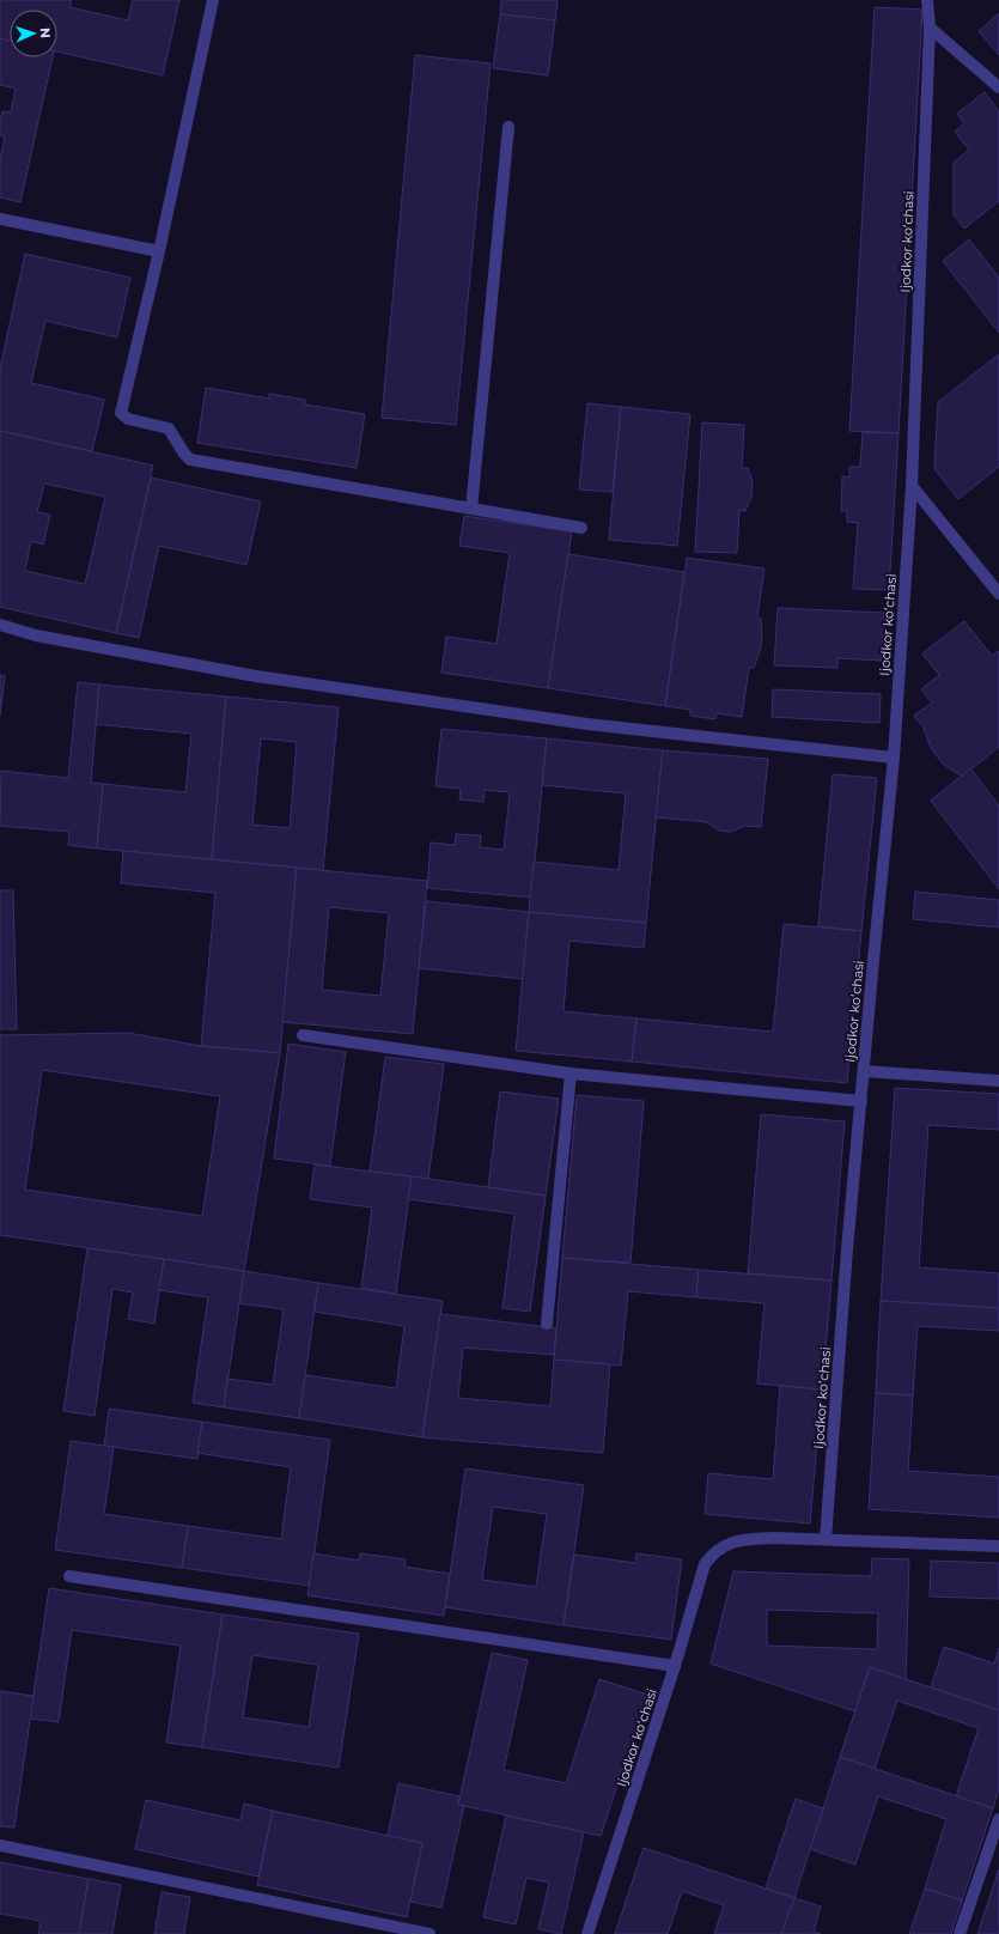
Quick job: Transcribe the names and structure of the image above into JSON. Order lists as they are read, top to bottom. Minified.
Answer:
{"streets":{"street":["Ijodkor koʻchasi"]},"north":"right"}
